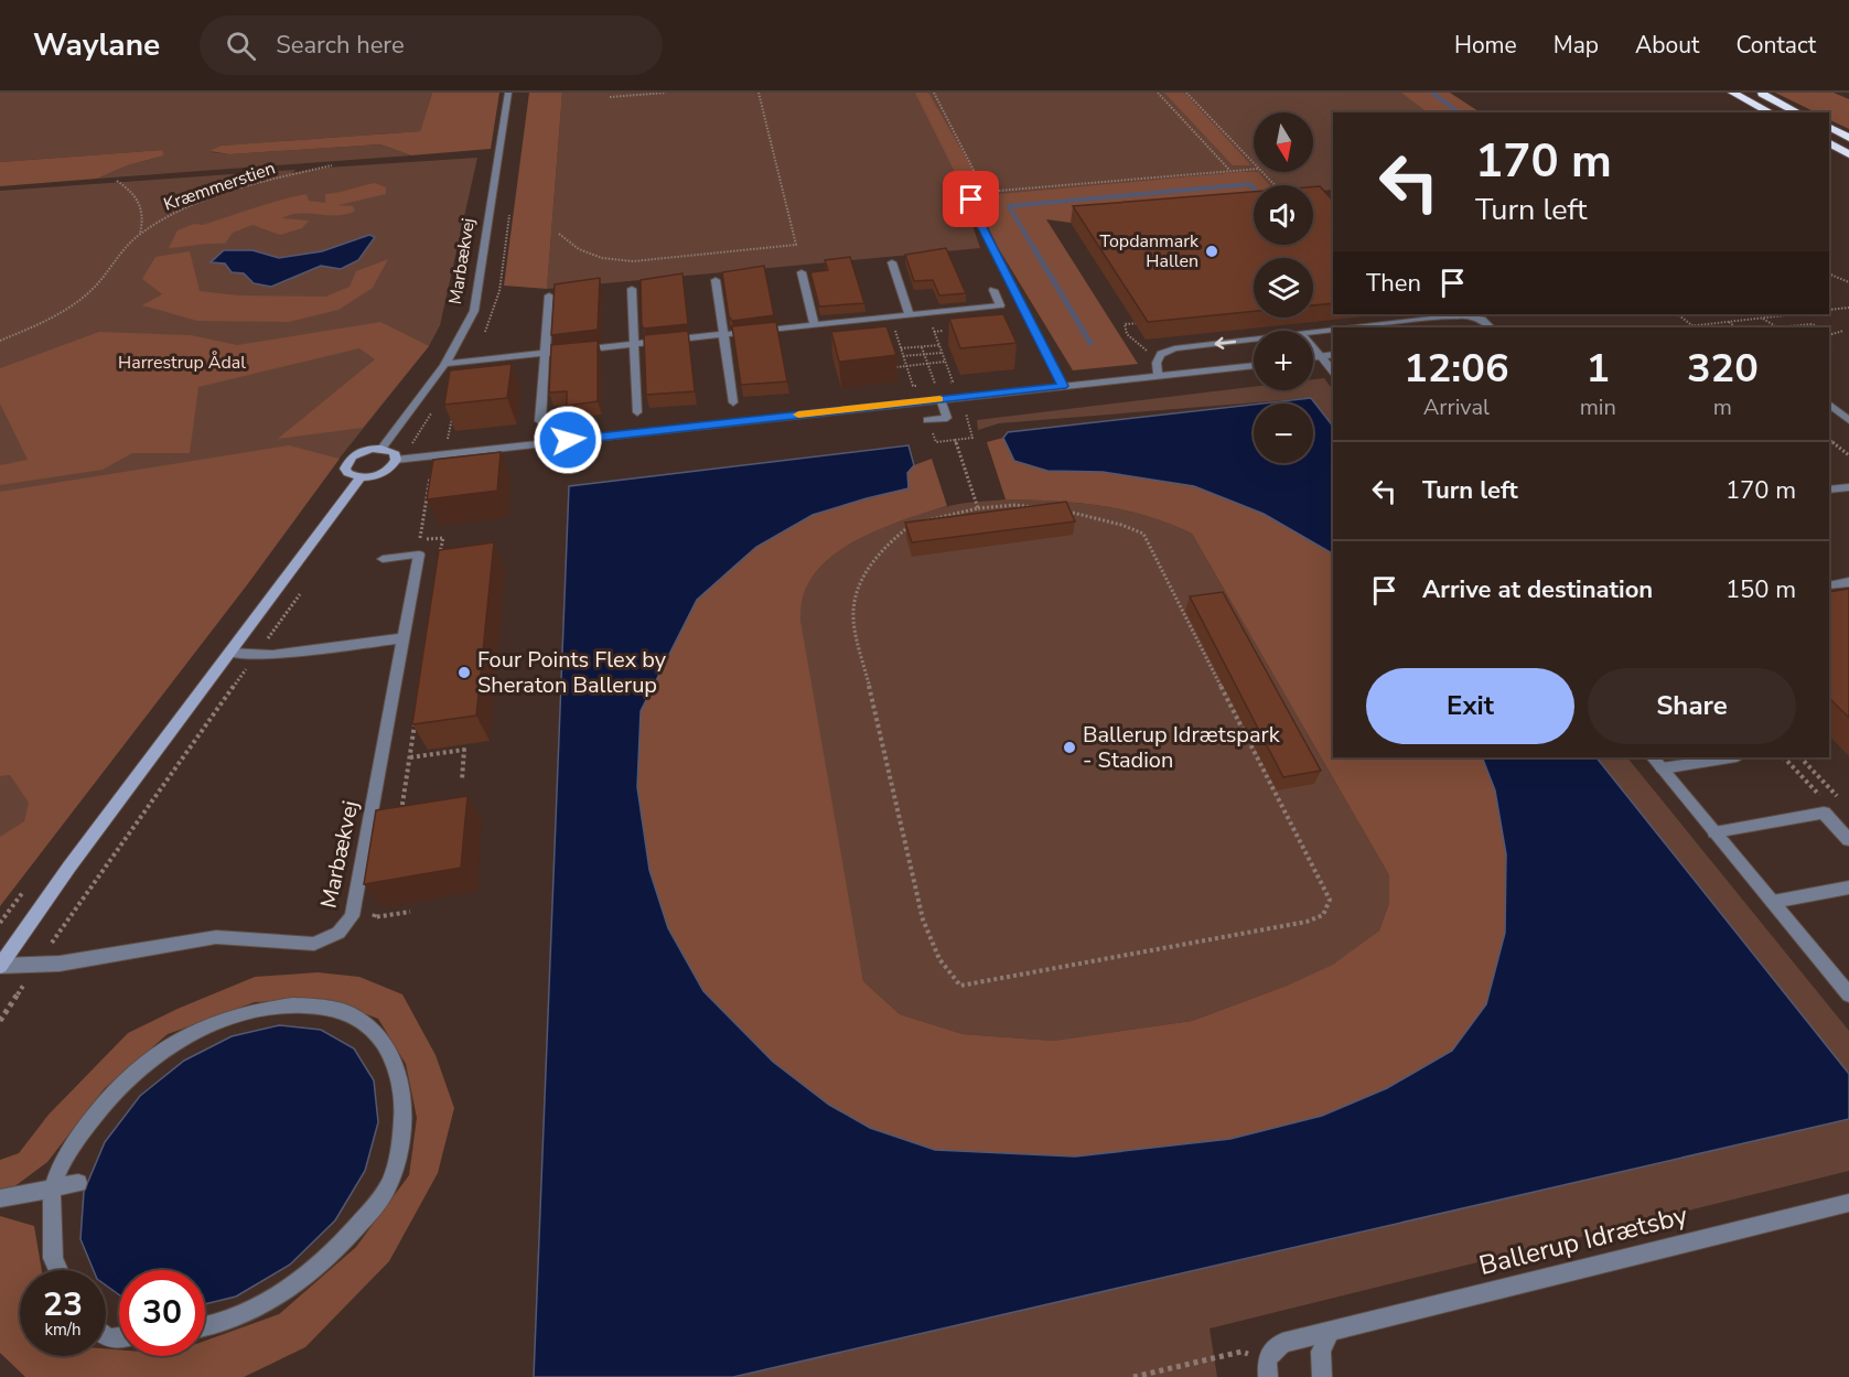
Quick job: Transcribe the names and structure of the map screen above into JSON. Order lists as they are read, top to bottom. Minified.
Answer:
{"streets":{"street":["Marbækvej","Ballerup Idrætsby"],"path":["Kræmmerstien"]},"parks":["Harrestrup Ådal"],"places":["Topdanmark Hallen","Four Points Flex by Sheraton Ballerup","Ballerup Idrætspark - Stadion"],"north":"bottom","page":{"header":"Waylane","search":"Search here","nav":["Home","Map","About","Contact"],"map_buttons":["+","−"],"turn":["170 m","Turn left"],"then":"Then","eta":["12:06","Arrival","1","min","320","m"],"list":[{"name":"Turn left","value":"170 m"},{"name":"Arrive at destination","value":"150 m"}],"buttons":["Exit","Share"],"speed":"23 km/h","limit":"30"}}
